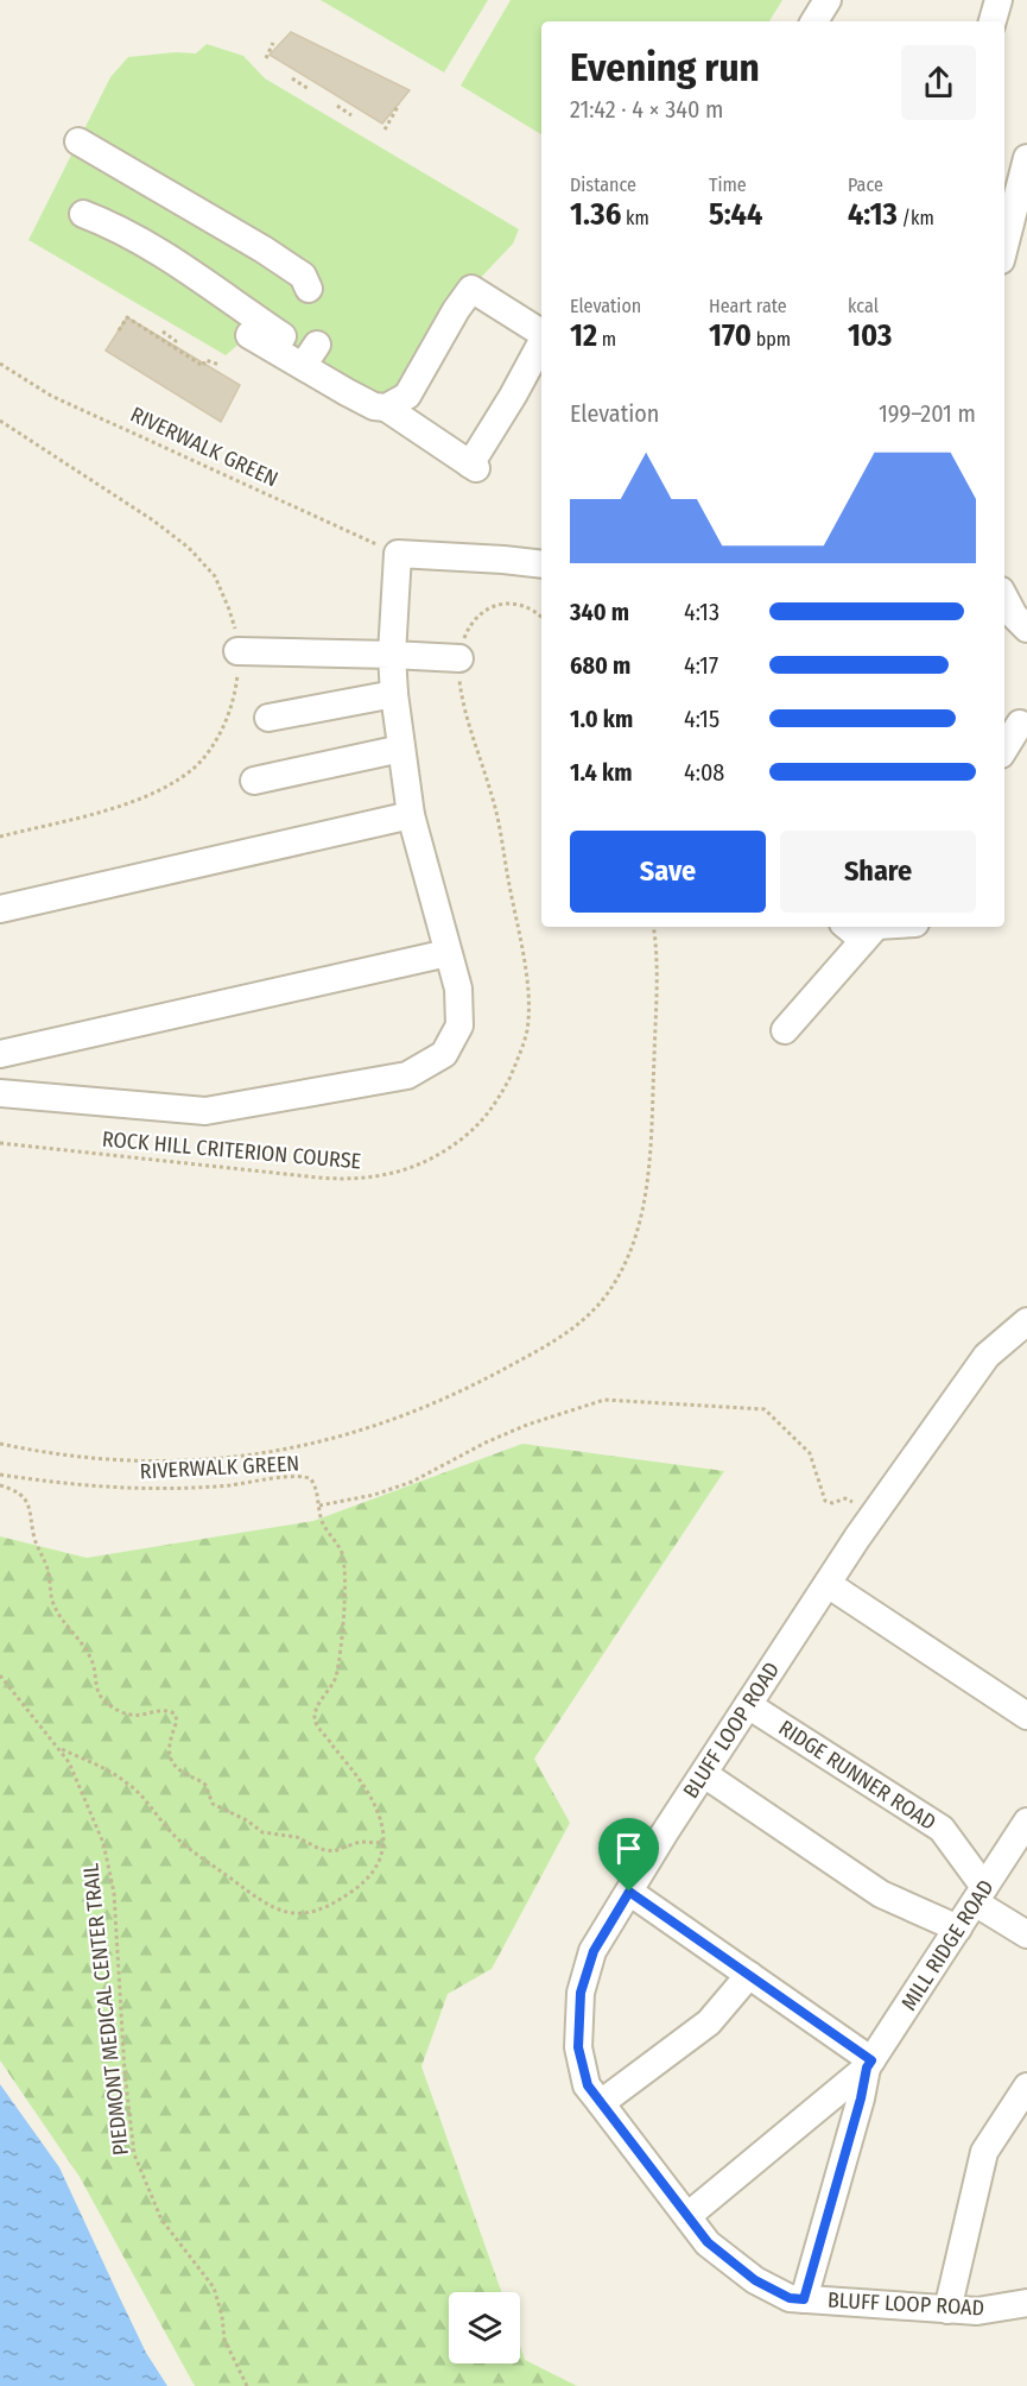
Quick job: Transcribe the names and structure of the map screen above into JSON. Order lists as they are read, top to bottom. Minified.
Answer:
{"streets":{"street":["BLUFF LOOP ROAD","RIDGE RUNNER ROAD","MILL RIDGE ROAD"],"path":["RIVERWALK GREEN","ROCK HILL CRITERION COURSE","PIEDMONT MEDICAL CENTER TRAIL"]},"crossings":[["BLUFF LOOP ROAD","RIDGE RUNNER ROAD"],["BLUFF LOOP ROAD","MILL RIDGE ROAD"],["RIDGE RUNNER ROAD","MILL RIDGE ROAD"]],"page":{"heading":["Evening run","21:42 · 4 × 340 m"],"stats":[["Distance","1.36 km"],["Time","5:44"],["Pace","4:13 /km"],["Elevation","12 m"],["Heart rate","170 bpm"],["kcal","103"]],"chart":["Elevation","199–201 m"],"list":[{"name":"340 m","note":"4:13"},{"name":"680 m","note":"4:17"},{"name":"1.0 km","note":"4:15"},{"name":"1.4 km","note":"4:08"}],"buttons":["Save","Share"]}}
